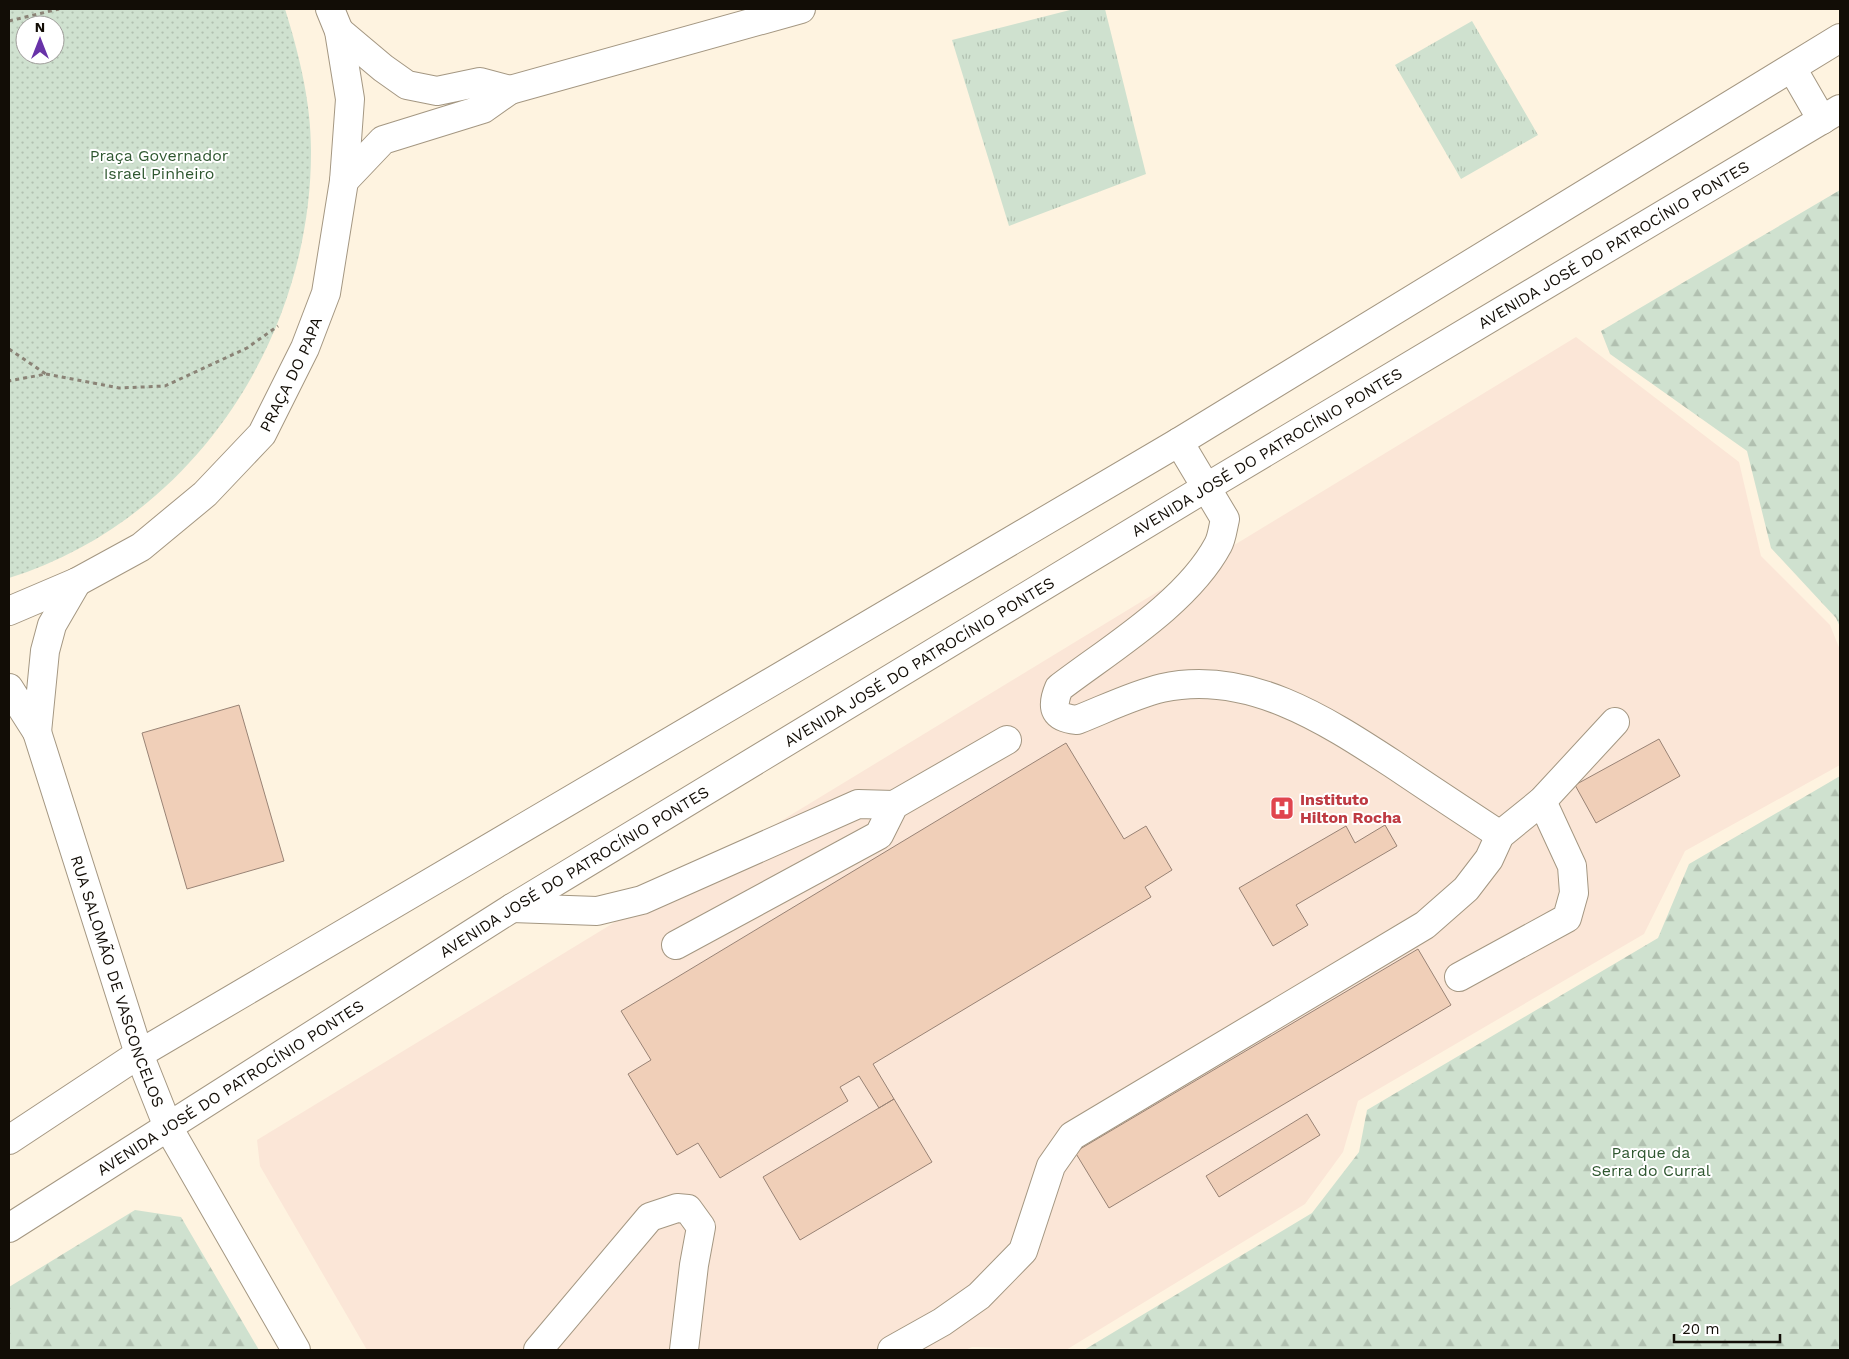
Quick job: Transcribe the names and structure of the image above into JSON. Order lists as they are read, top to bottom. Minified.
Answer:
{"streets":{"street":["AVENIDA JOSÉ DO PATROCÍNIO PONTES","PRAÇA DO PAPA","RUA SALOMÃO DE VASCONCELOS"]},"crossings":[["AVENIDA JOSÉ DO PATROCÍNIO PONTES","RUA SALOMÃO DE VASCONCELOS"],["PRAÇA DO PAPA","RUA SALOMÃO DE VASCONCELOS"]],"parks":["Praça Governador Israel Pinheiro","Parque da Serra do Curral"],"places":{"hospital":["Instituto Hilton Rocha"]},"scale_bar":"20 m","north":"top"}
